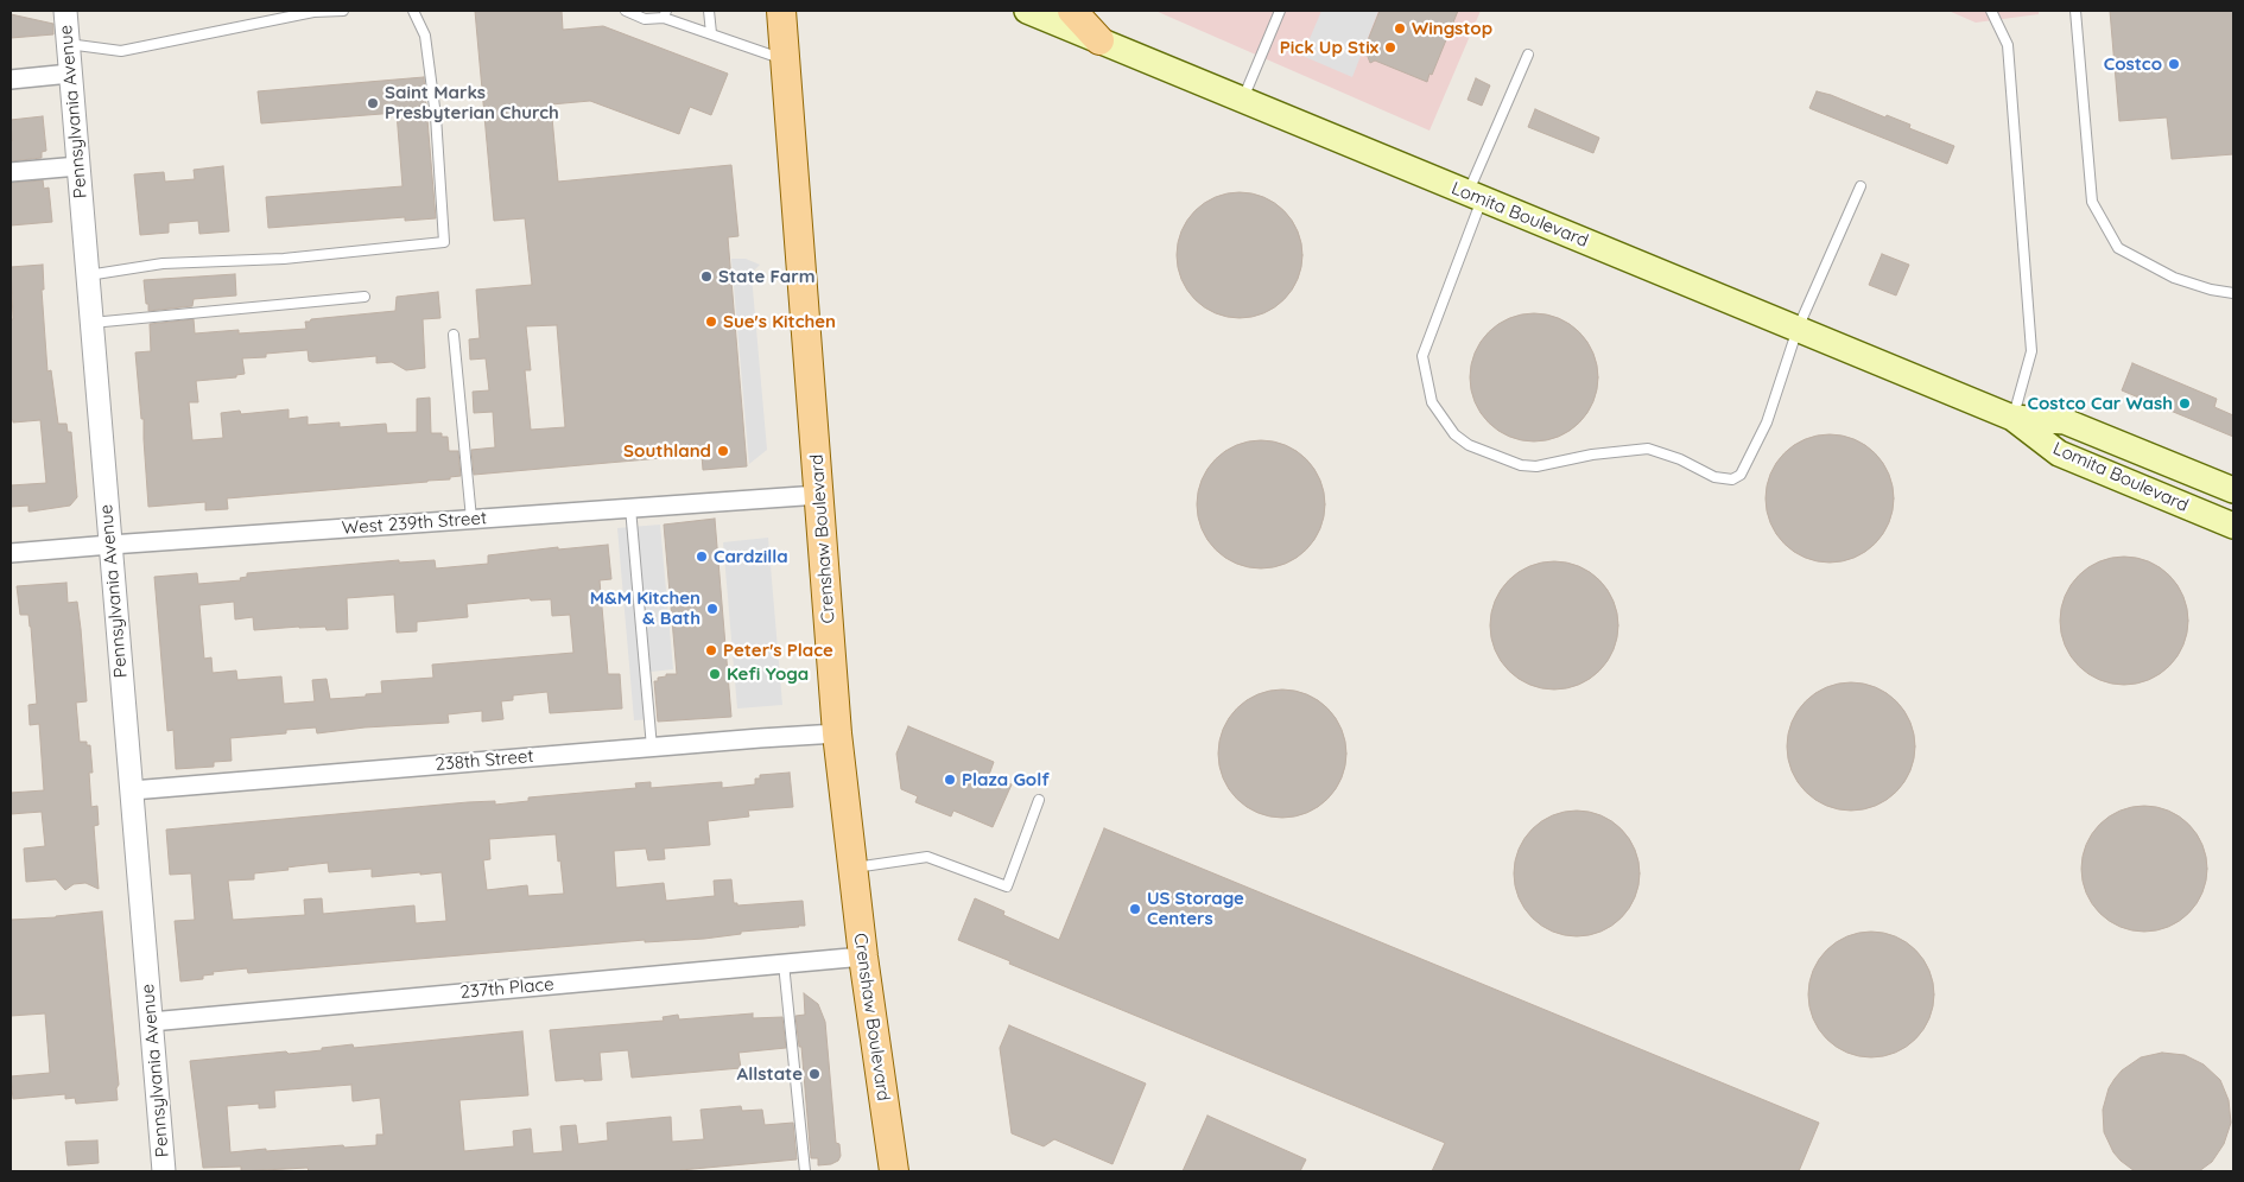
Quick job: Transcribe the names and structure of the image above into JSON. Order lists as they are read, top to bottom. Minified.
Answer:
{"streets":{"main road":["Lomita Boulevard","Crenshaw Boulevard"],"street":["Pennsylvania Avenue","West 239th Street","238th Street","237th Place"]},"crossings":[["Pennsylvania Avenue","West 239th Street"],["Pennsylvania Avenue","238th Street"],["Pennsylvania Avenue","237th Place"],["West 239th Street","Crenshaw Boulevard"],["Crenshaw Boulevard","238th Street"],["Crenshaw Boulevard","237th Place"]],"places":["Wingstop","Pick Up Stix","Costco","Saint Marks Presbyterian Church","State Farm","Sue's Kitchen","Costco Car Wash","Southland","Cardzilla","M&M Kitchen & Bath","Peter's Place","Kefi Yoga","Plaza Golf","US Storage Centers","Allstate"]}
